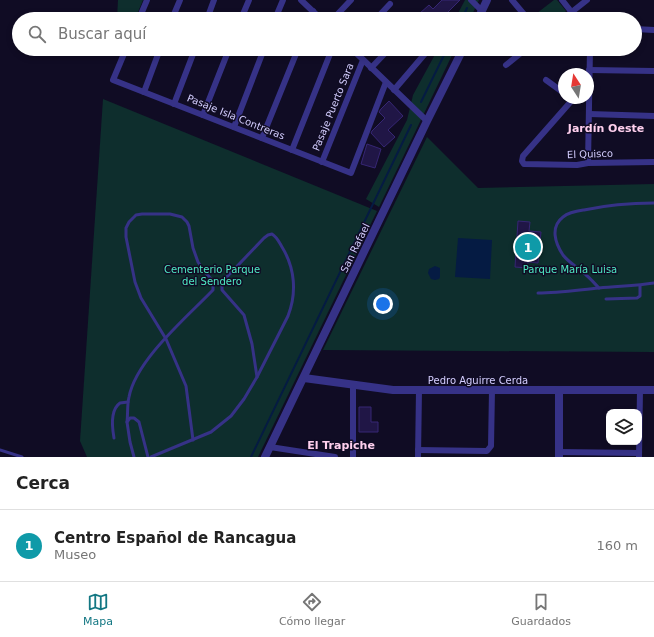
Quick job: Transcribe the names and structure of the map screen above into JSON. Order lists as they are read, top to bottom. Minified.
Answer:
{"streets":{"street":["Pasaje Puerto Sara","Pasaje Isla Contreras","El Quisco","San Rafael","Pedro Aguirre Cerda"]},"crossings":[["Pasaje Puerto Sara","Pasaje Isla Contreras"],["San Rafael","Pedro Aguirre Cerda"]],"districts":["Jardín Oeste","El Trapiche"],"parks":["Cementerio Parque del Sendero","Parque María Luisa"],"north":"top","page":{"search":"Buscar aquí","pins":"1","heading":"Cerca","list":[{"mark":"1","name":"Centro Español de Rancagua","note":"Museo","value":"160 m"}],"nav":["Mapa","Cómo llegar","Guardados"]}}
